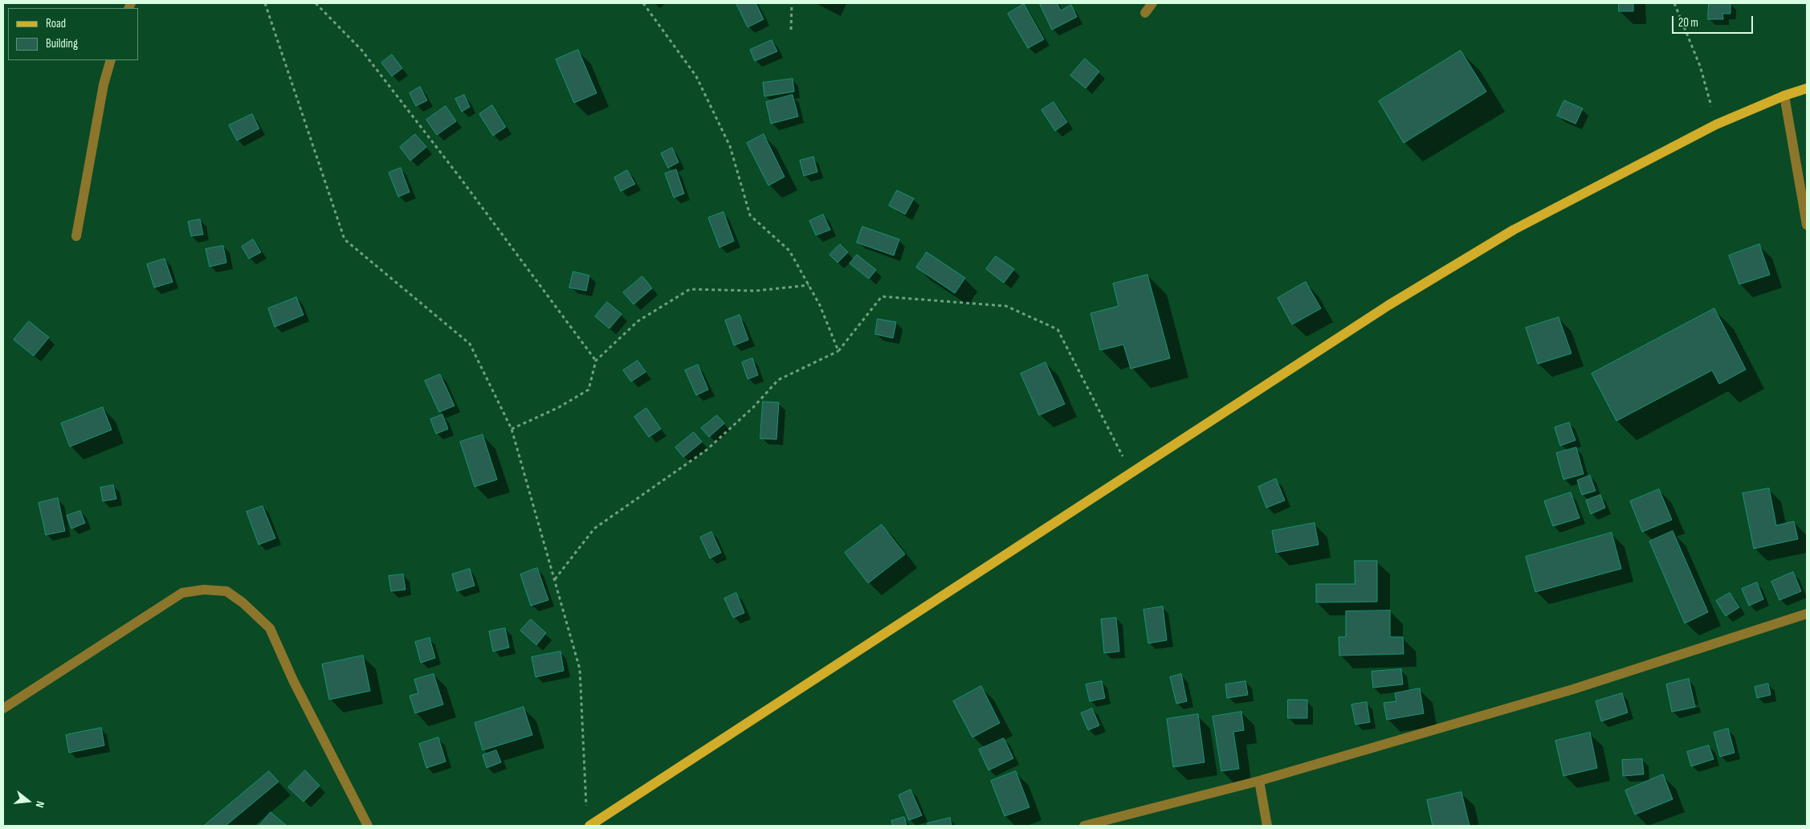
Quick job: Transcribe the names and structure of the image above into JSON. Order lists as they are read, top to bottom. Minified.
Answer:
{"legend":["Road","Building"],"scale_bar":"20 m","north":"right"}
